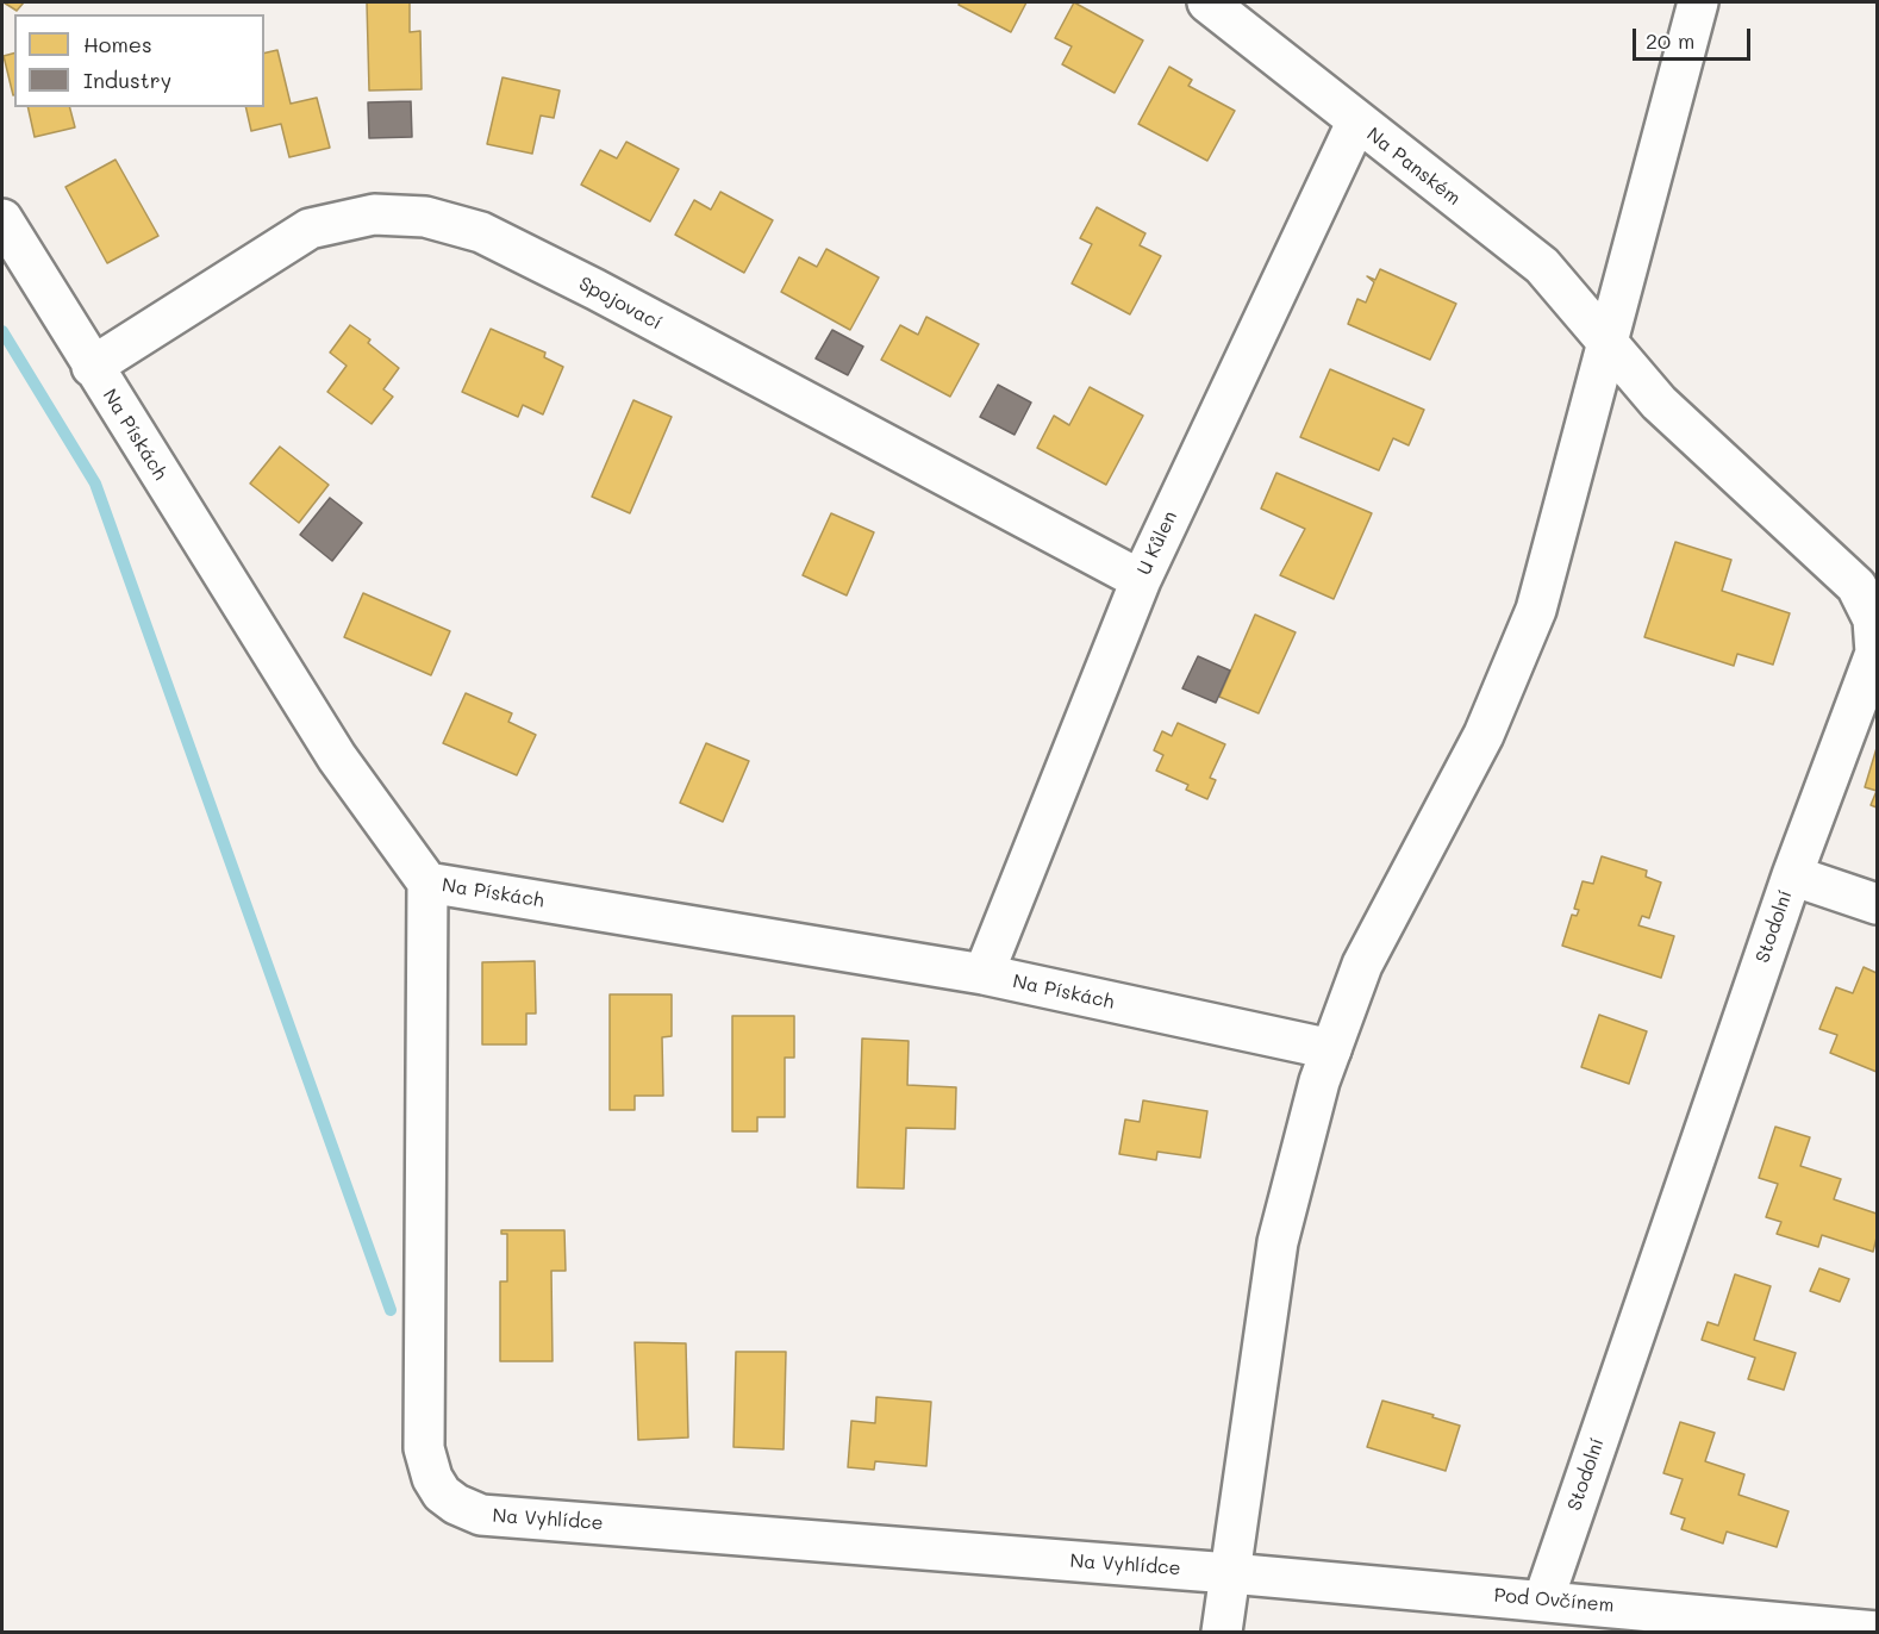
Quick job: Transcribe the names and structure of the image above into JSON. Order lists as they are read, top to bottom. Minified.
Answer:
{"streets":{"street":["Na Panském","Spojovací","Na Pískách","U Kůlen","Stodolní","Na Vyhlídce","Pod Ovčínem"]},"crossings":[["Na Panském","U Kůlen"],["Na Panském","Stodolní"],["Spojovací","Na Pískách"],["Spojovací","U Kůlen"],["Na Pískách","U Kůlen"],["Na Pískách","Na Vyhlídce"],["Stodolní","Pod Ovčínem"],["Na Vyhlídce","Pod Ovčínem"]],"legend":["Homes","Industry"],"scale_bar":"20 m"}
